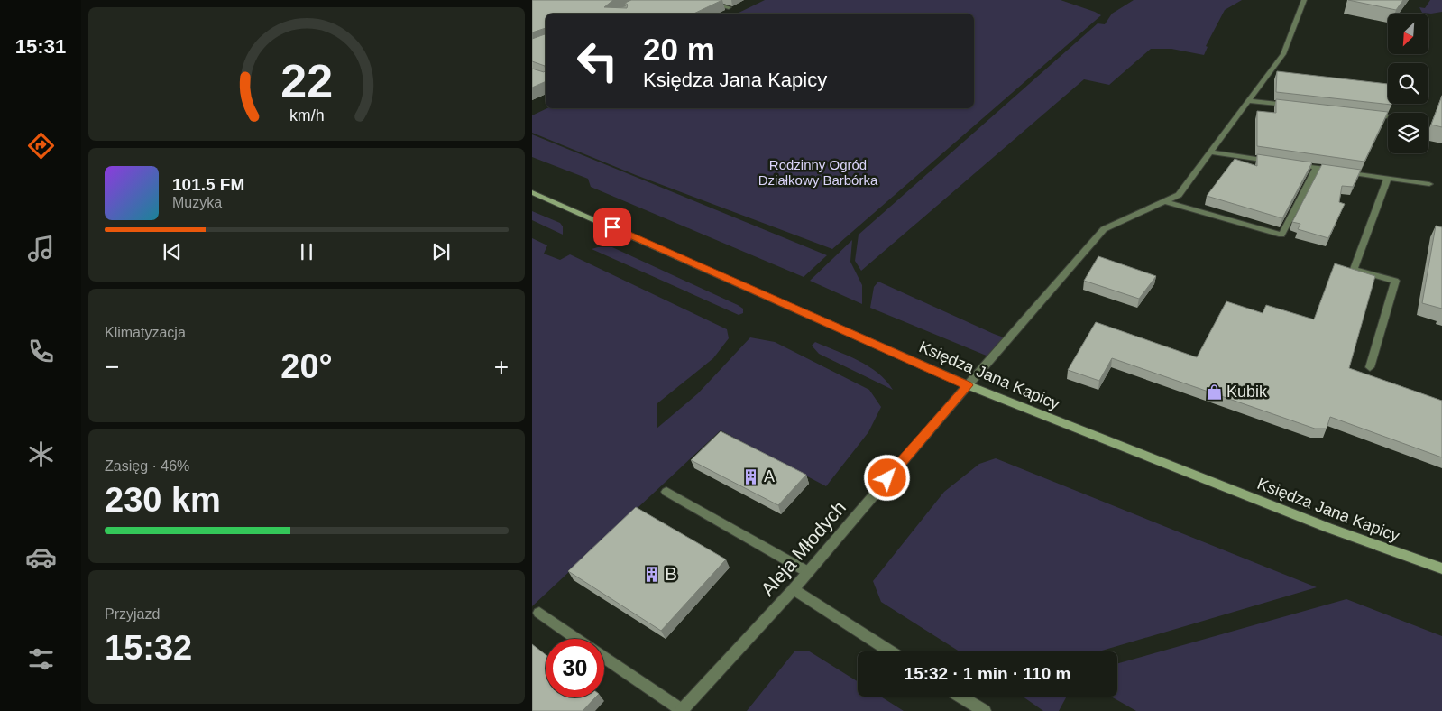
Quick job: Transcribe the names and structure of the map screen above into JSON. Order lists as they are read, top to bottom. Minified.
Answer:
{"streets":{"street":["Księdza Jana Kapicy","Aleja Młodych"]},"crossings":[["Księdza Jana Kapicy","Aleja Młodych"]],"parks":["Rodzinny Ogród Działkowy Barbórka"],"places":{"shop":["Kubik"],"building":["A","B"]},"north":"bottom left","page":{"tabs":"15:31","turn":["20 m","Księdza Jana Kapicy"],"song":["101.5 FM","Muzyka"],"tile":["Klimatyzacja",["Zasięg · 46%","230 km"],["Przyjazd","15:32"]],"heat":["−","20°","+"],"limit":"30","trip":"15:32 · 1 min · 110 m","gauge":["22","km/h"]}}
